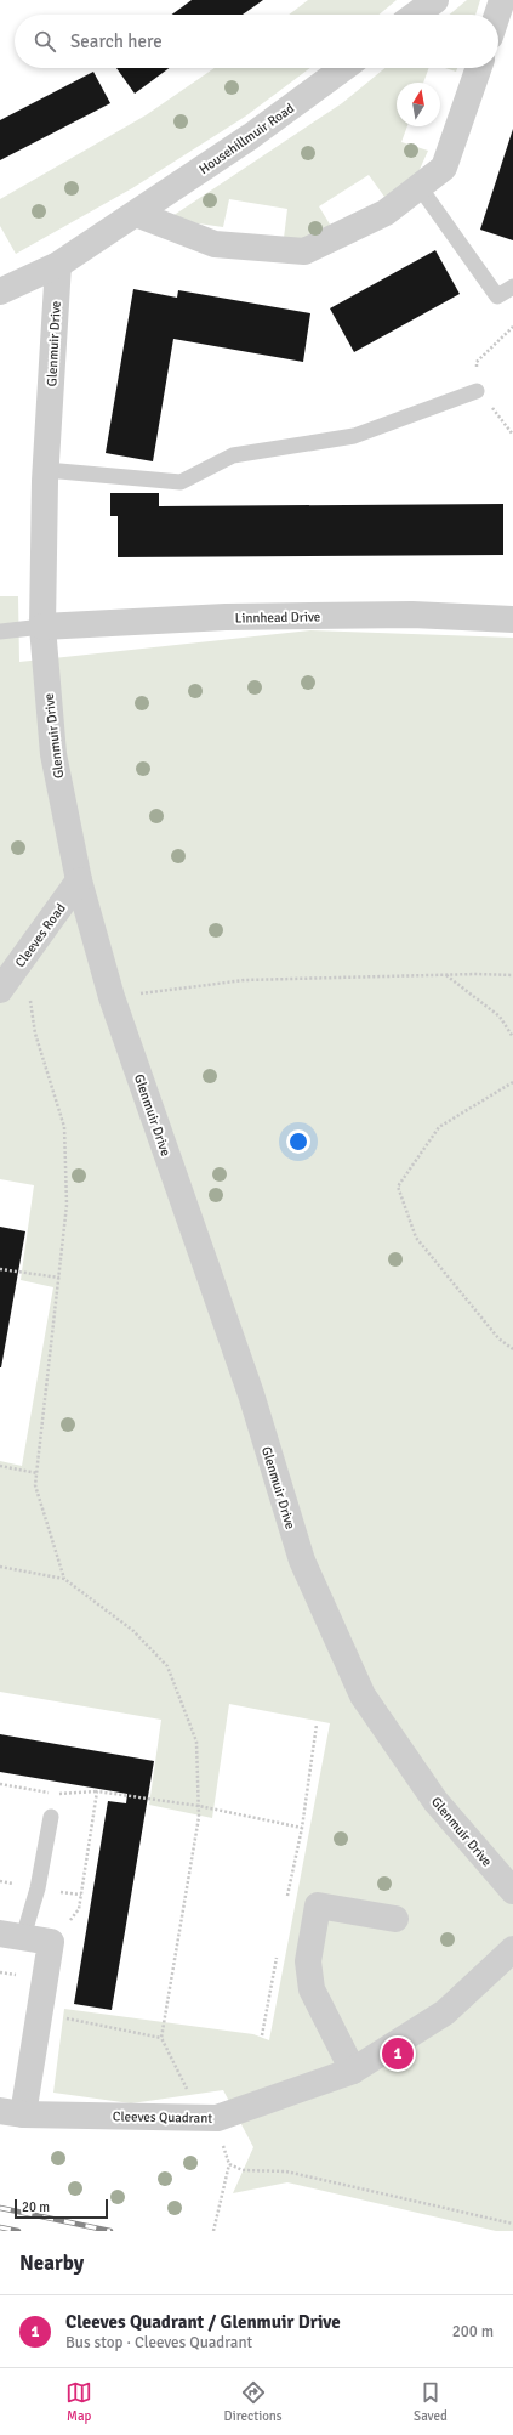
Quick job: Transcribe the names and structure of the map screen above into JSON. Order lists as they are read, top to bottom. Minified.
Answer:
{"streets":{"street":["Househillmuir Road","Glenmuir Drive","Linnhead Drive","Cleeves Road","Cleeves Quadrant"]},"crossings":[["Househillmuir Road","Glenmuir Drive"],["Glenmuir Drive","Linnhead Drive"],["Glenmuir Drive","Cleeves Road"]],"scale_bar":"20 m","north":"top","page":{"search":"Search here","pins":"1","scale":"20 m","heading":"Nearby","list":[{"mark":"1","name":"Cleeves Quadrant / Glenmuir Drive","note":"Bus stop · Cleeves Quadrant","value":"200 m"}],"nav":["Map","Directions","Saved"]}}
